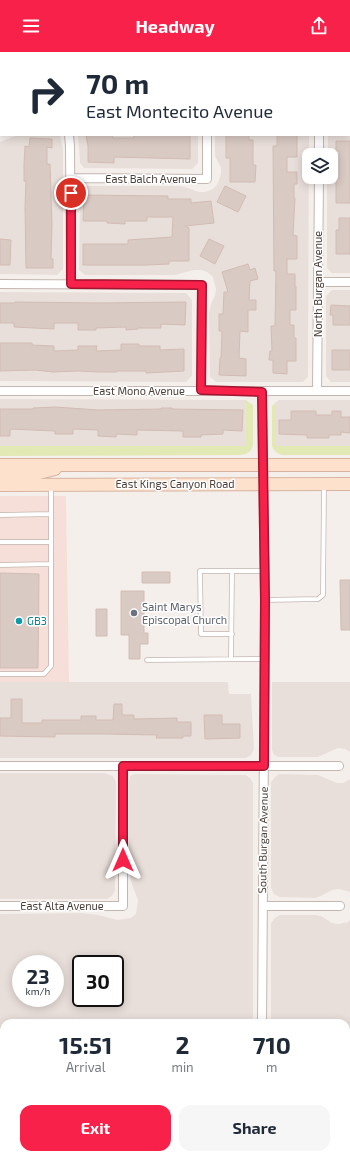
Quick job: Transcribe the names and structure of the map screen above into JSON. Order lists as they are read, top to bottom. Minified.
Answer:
{"streets":{"main road":["East Kings Canyon Road"],"street":["East Balch Avenue","North Burgan Avenue","East Mono Avenue","South Burgan Avenue","East Alta Avenue"]},"crossings":[["North Burgan Avenue","East Mono Avenue"],["East Kings Canyon Road","South Burgan Avenue"]],"places":["Saint Marys Episcopal Church","GB3"],"page":{"header":"Headway","turn":["70 m","East Montecito Avenue"],"speed":"23 km/h","limit":"30","eta":["15:51","Arrival","2","min","710","m"],"buttons":["Exit","Share"]}}
